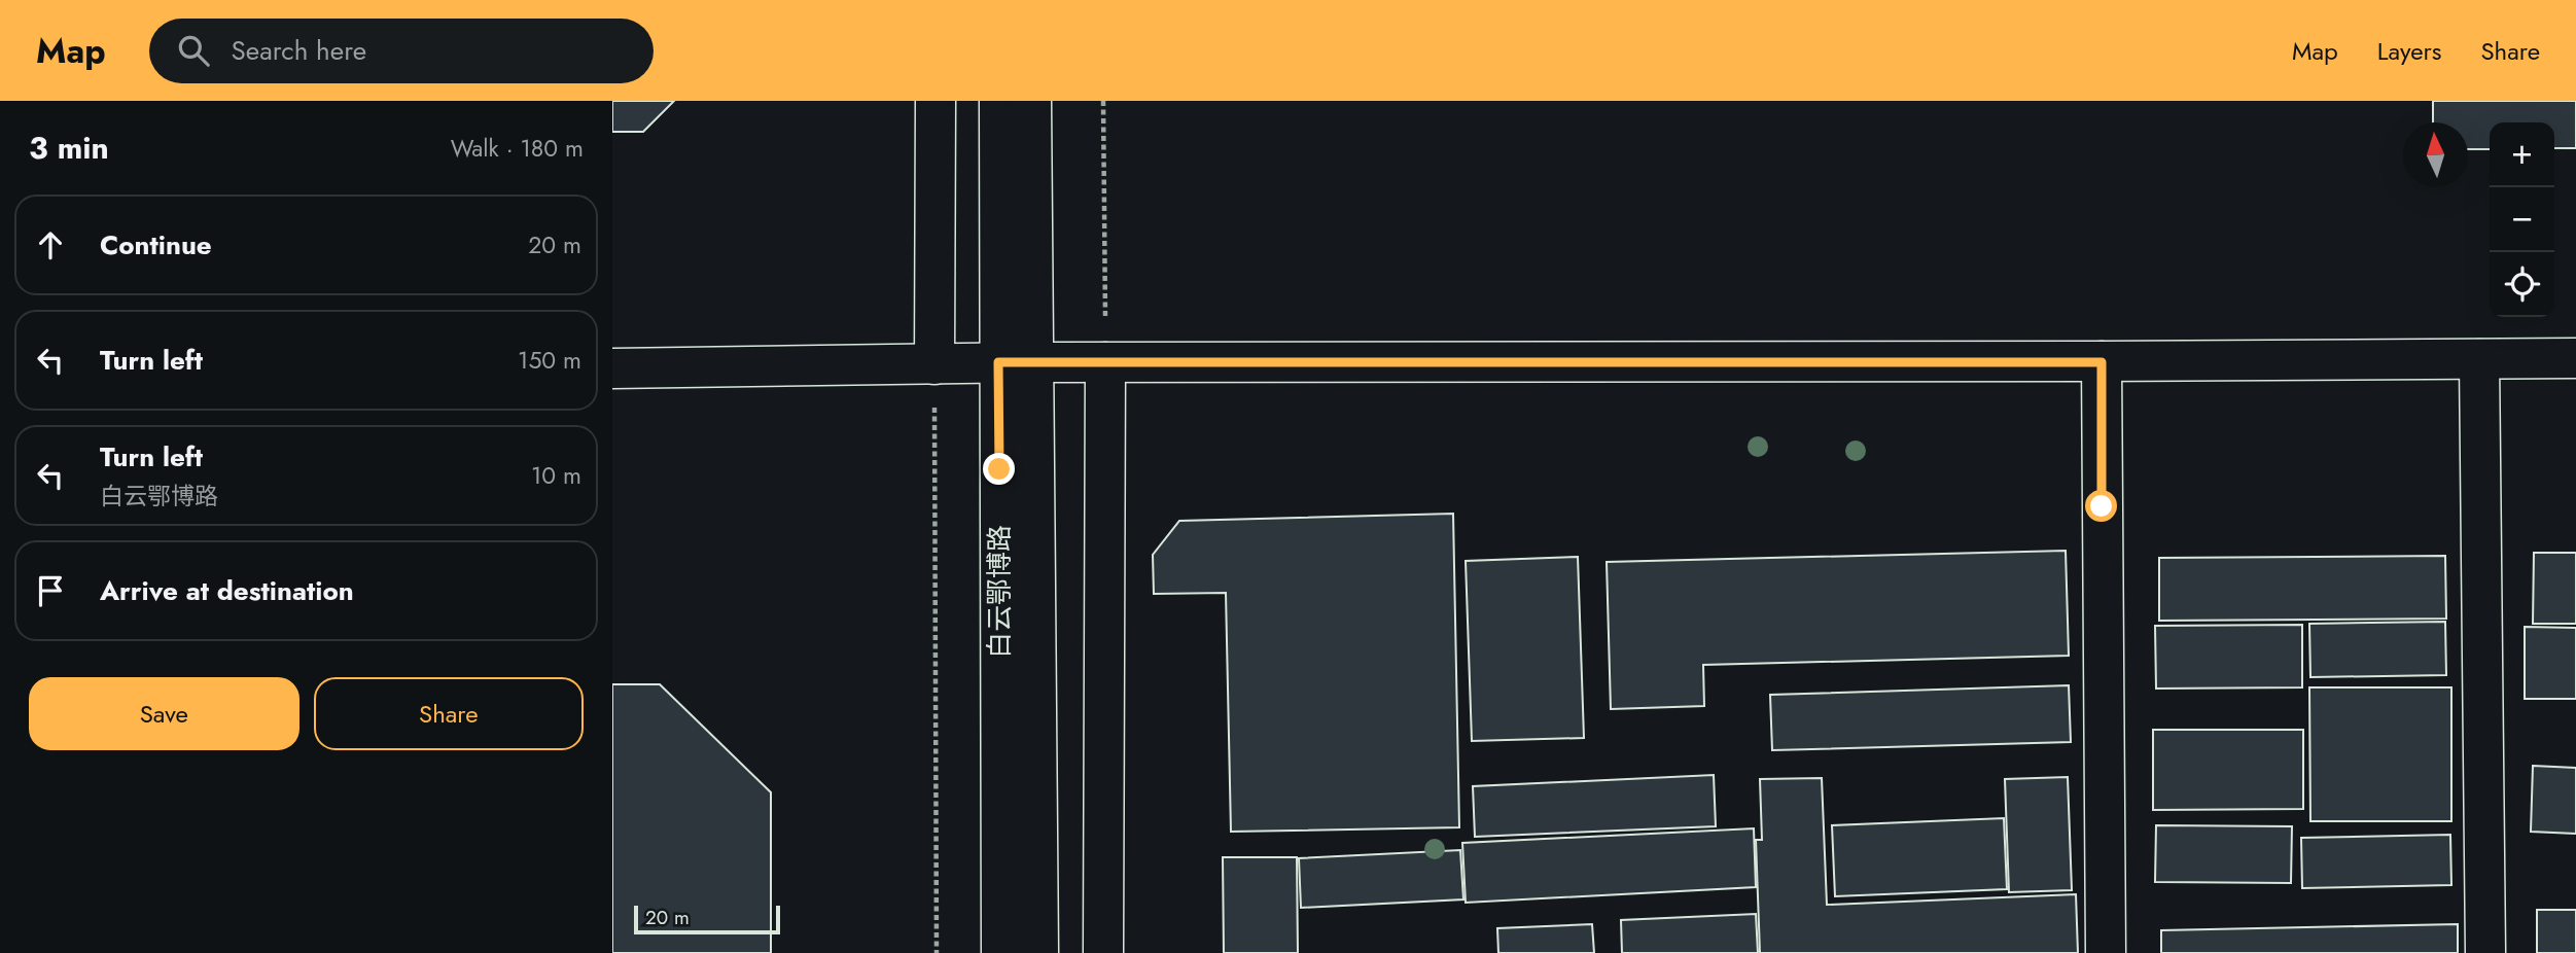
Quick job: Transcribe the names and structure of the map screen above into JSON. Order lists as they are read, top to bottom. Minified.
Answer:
{"streets":{"street":["白云鄂博路"]},"scale_bar":"20 m","north":"top","page":{"header":"Map","search":"Search here","nav":["Map","Layers","Share"],"heading":["3 min","Walk · 180 m"],"map_buttons":["+","−"],"list":[["Continue","20 m"],["Turn left","150 m"],["Turn left","白云鄂博路","10 m"],"Arrive at destination"],"buttons":["Save","Share"],"scale":"20 m"}}
